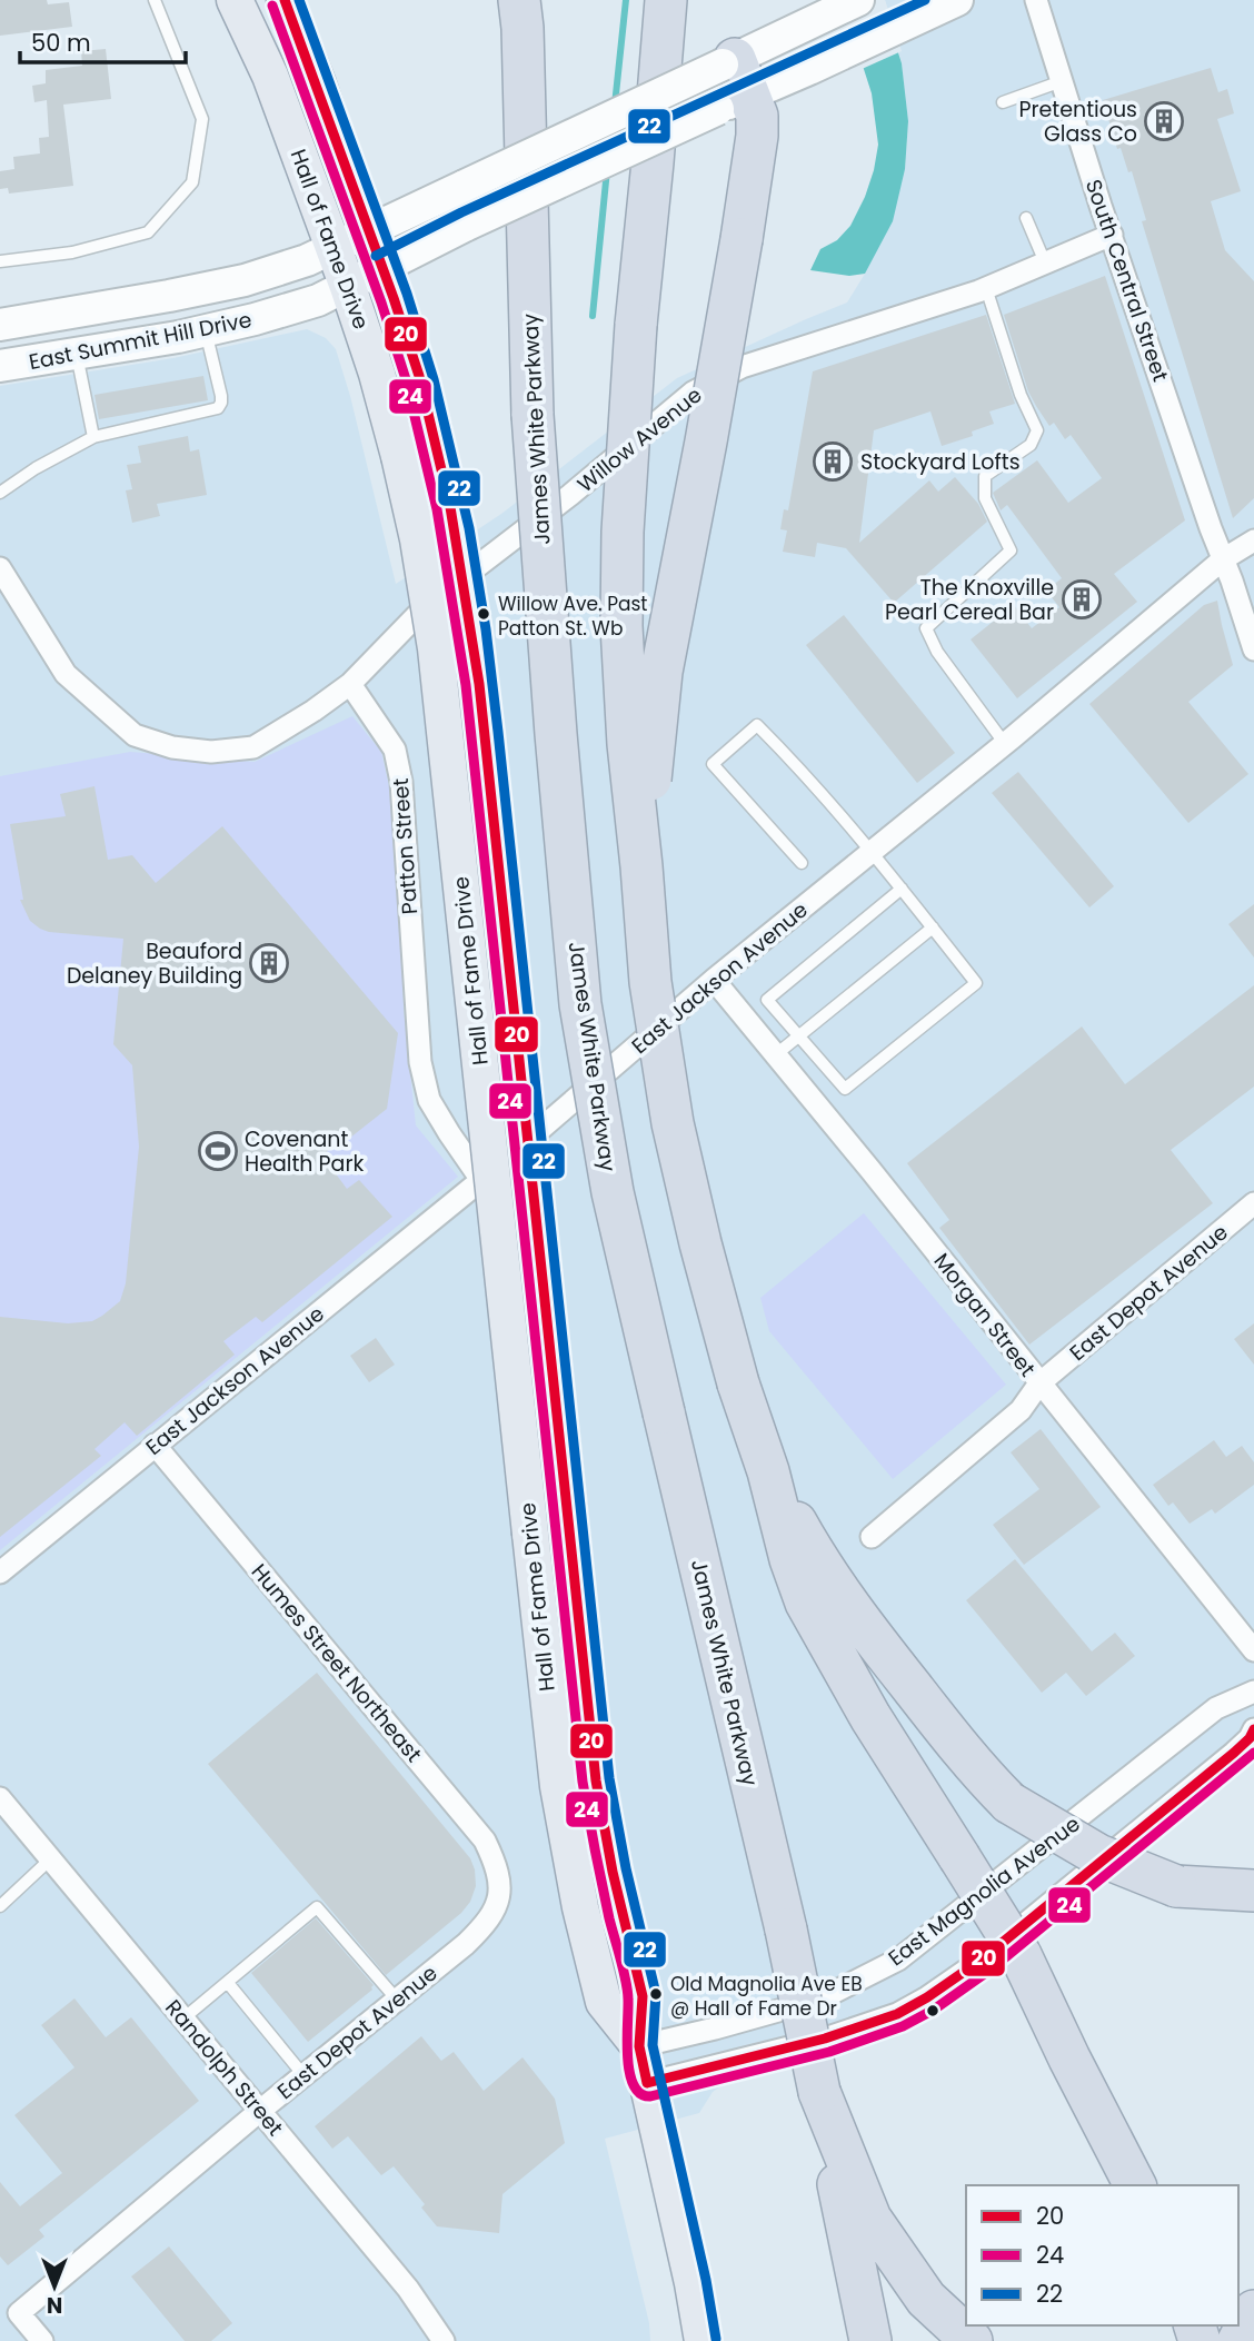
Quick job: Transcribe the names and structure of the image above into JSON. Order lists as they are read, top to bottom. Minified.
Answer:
{"streets":{"highway":["James White Parkway"],"main road":["Hall of Fame Drive","East Summit Hill Drive"],"street":["South Central Street","Willow Avenue","Patton Street","East Jackson Avenue","East Depot Avenue","Morgan Street","Humes Street Northeast","East Magnolia Avenue","Randolph Street"]},"crossings":[["Hall of Fame Drive","East Summit Hill Drive"],["Hall of Fame Drive","East Magnolia Avenue"],["South Central Street","Willow Avenue"],["South Central Street","East Jackson Avenue"],["Willow Avenue","Patton Street"],["Patton Street","East Jackson Avenue"],["East Jackson Avenue","Morgan Street"],["East Jackson Avenue","Humes Street Northeast"],["East Depot Avenue","Morgan Street"],["East Depot Avenue","Humes Street Northeast"],["East Depot Avenue","Randolph Street"]],"places":{"building":["Pretentious Glass Co","Stockyard Lofts","The Knoxville Pearl Cereal Bar","Beauford Delaney Building"],"other":["Willow Ave. Past Patton St. Wb","Old Magnolia Ave EB @ Hall of Fame Dr"],"sports":["Covenant Health Park"]},"lines":["transit line 20","transit line 22","transit line 24"],"legend":["20","24","22"],"scale_bar":"50 m","north":"bottom"}
